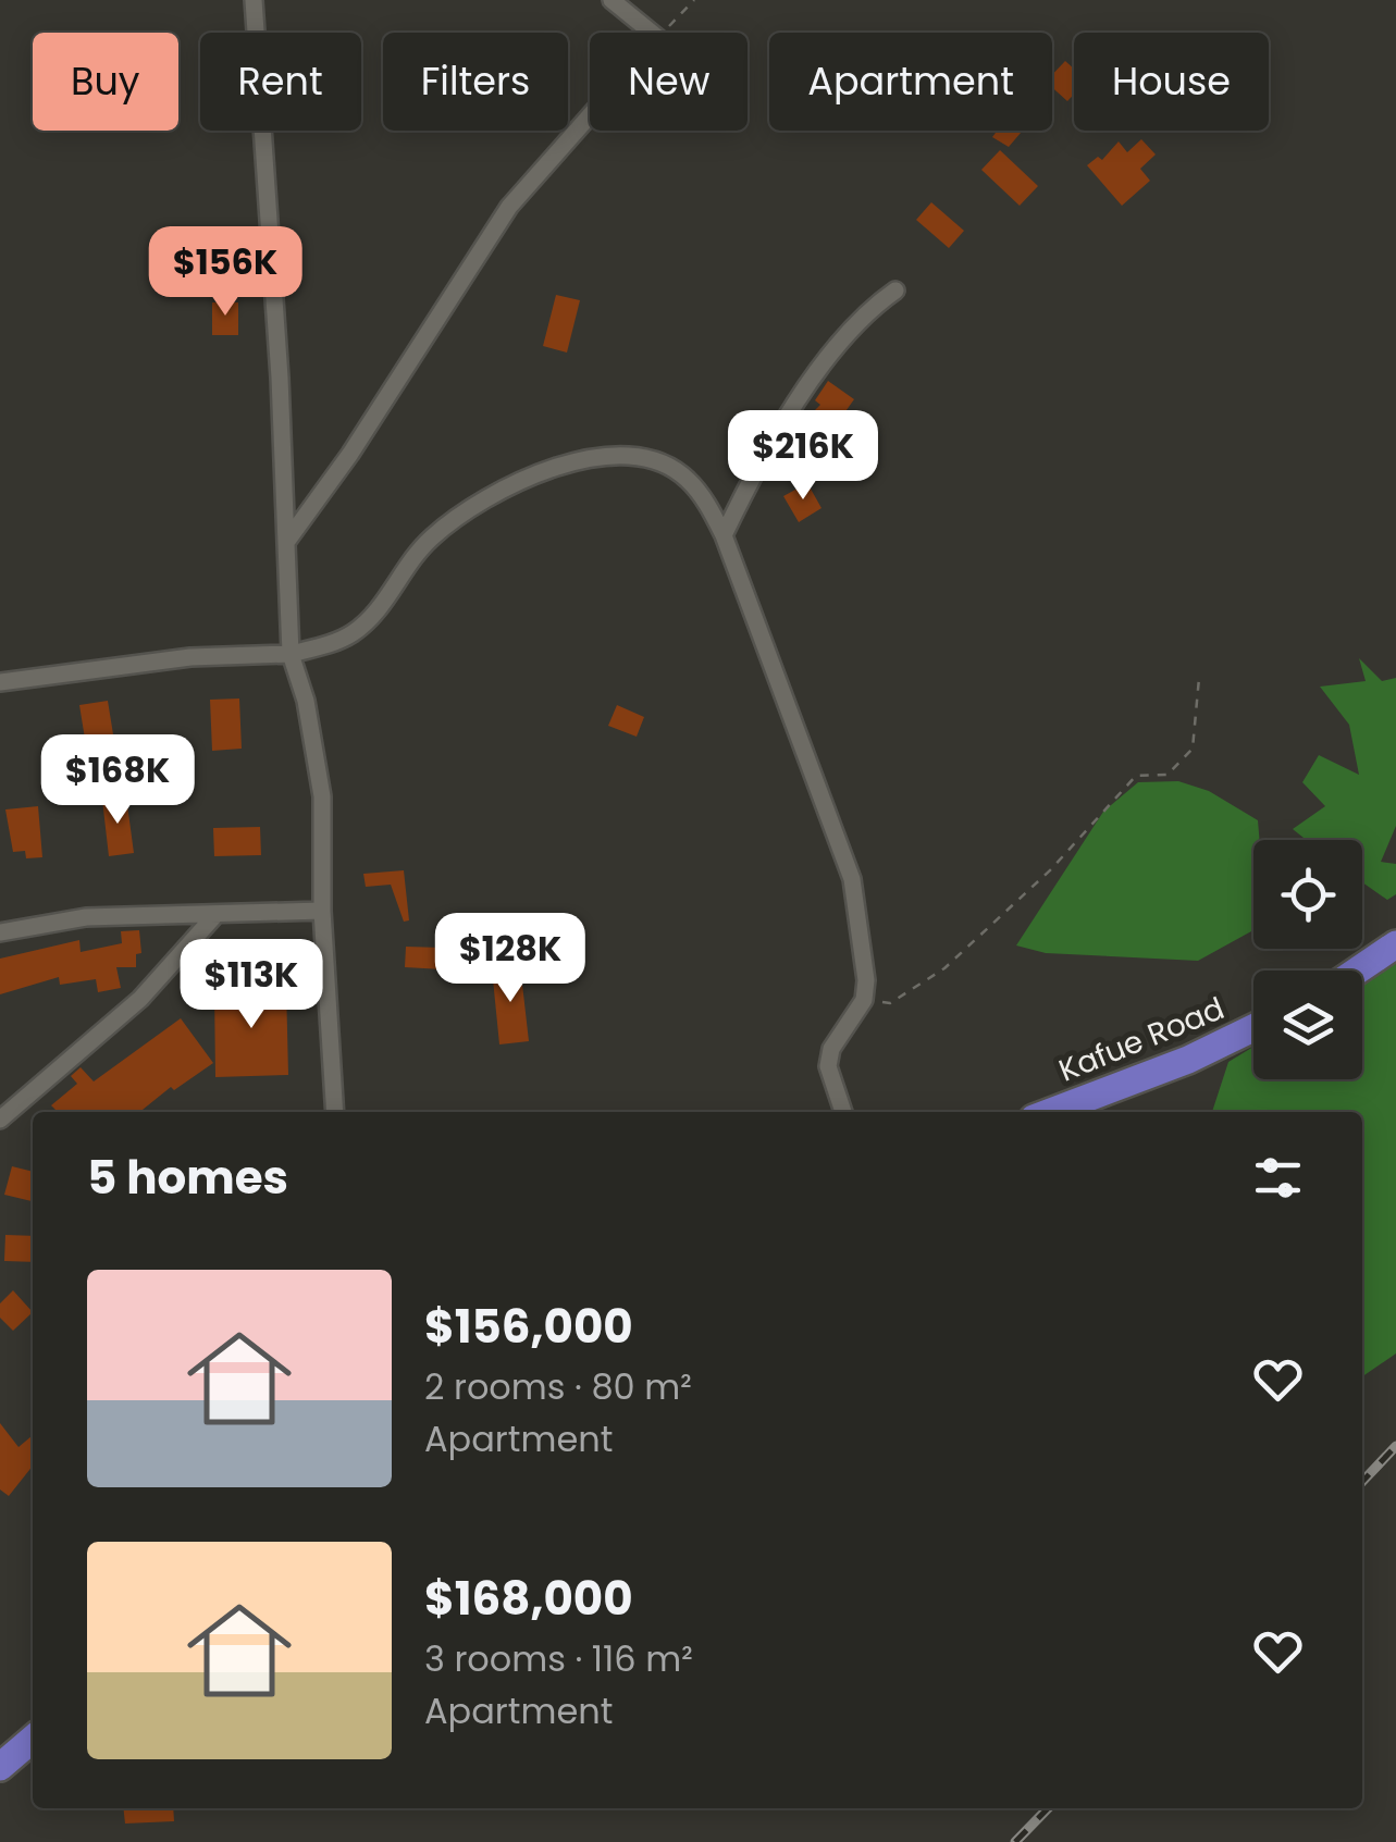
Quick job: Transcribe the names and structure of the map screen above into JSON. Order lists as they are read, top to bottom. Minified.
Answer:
{"streets":{"highway":["Kafue Road"]},"page":{"chip":["Buy","Rent","Filters","New","Apartment","House"],"price":["$156K","$216K","$168K","$128K","$113K"],"heading":"5 homes","list":[{"name":"$156,000","note":"2 rooms · 80 m² · Apartment"},{"name":"$168,000","note":"3 rooms · 116 m² · Apartment"}]}}
